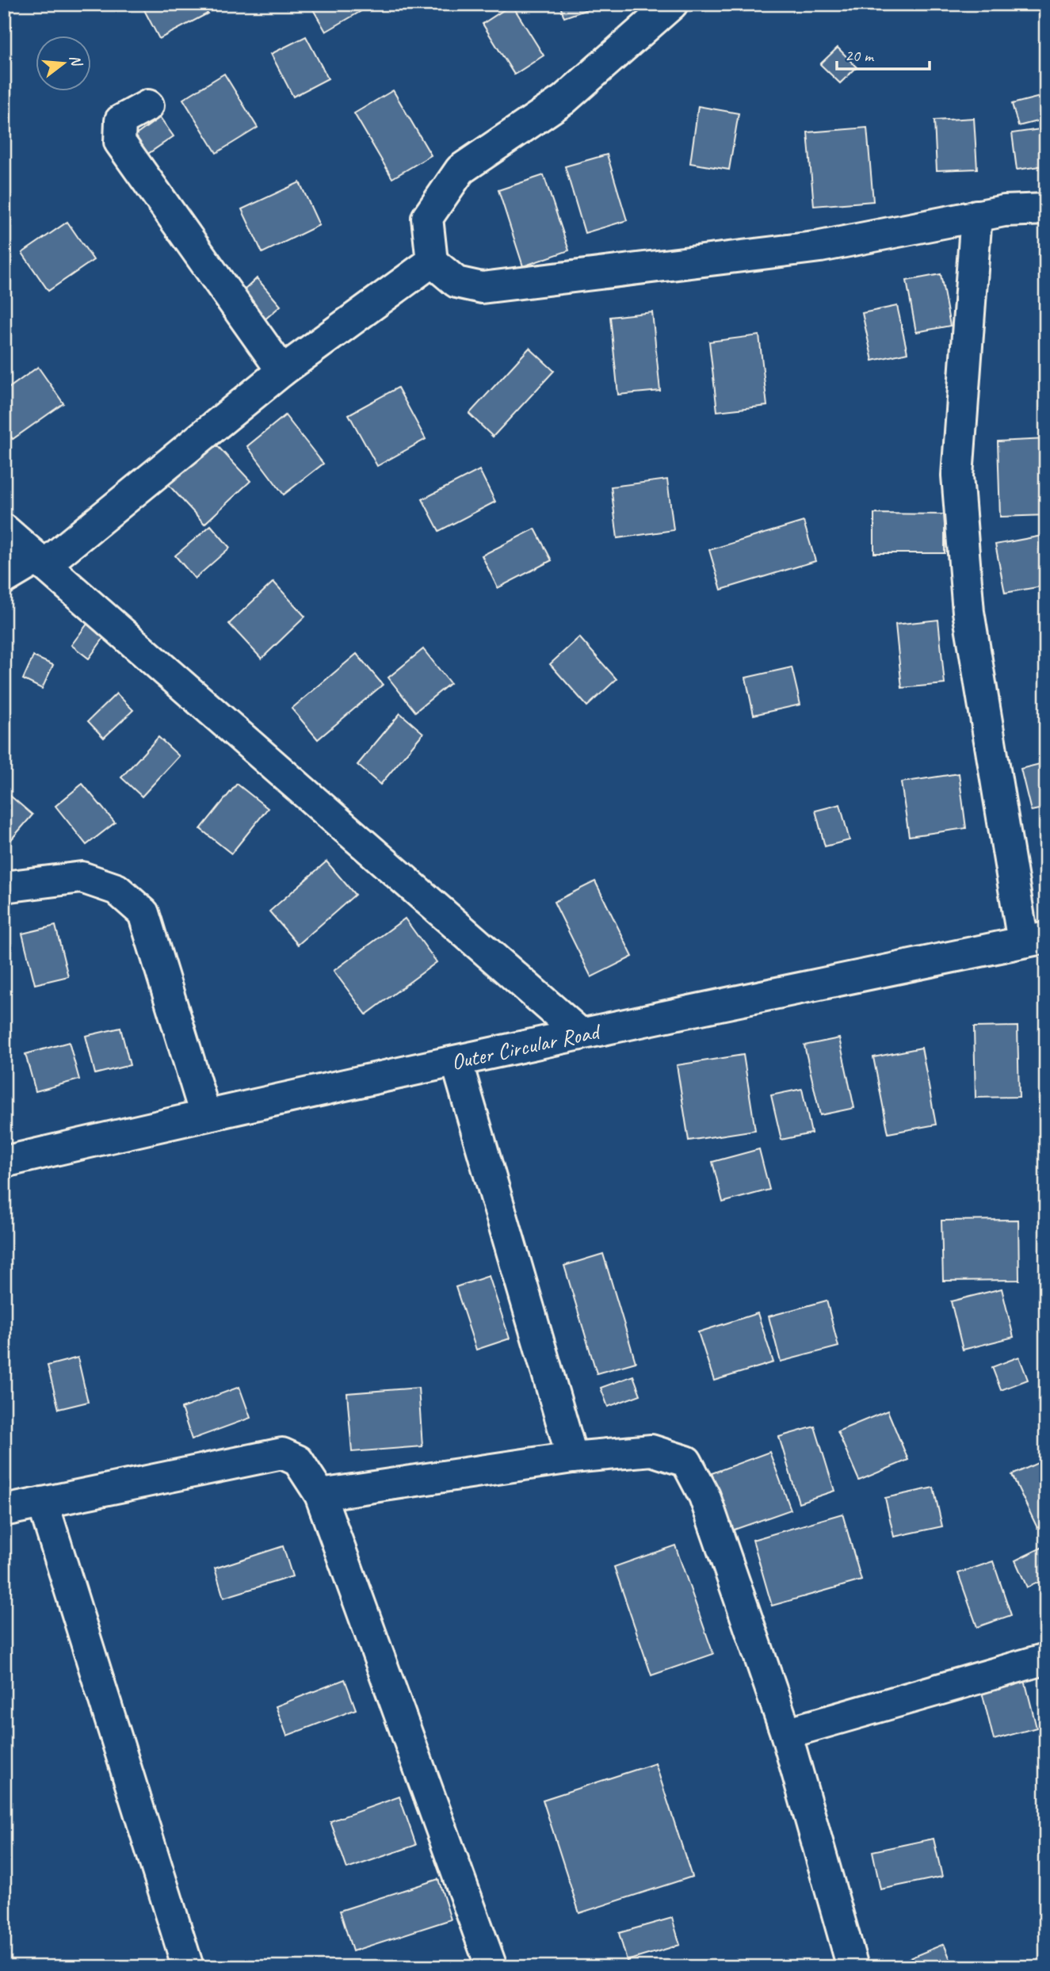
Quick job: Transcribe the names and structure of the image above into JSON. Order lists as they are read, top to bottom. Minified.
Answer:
{"streets":{"street":["Outer Circular Road"]},"scale_bar":"20 m","north":"right"}
